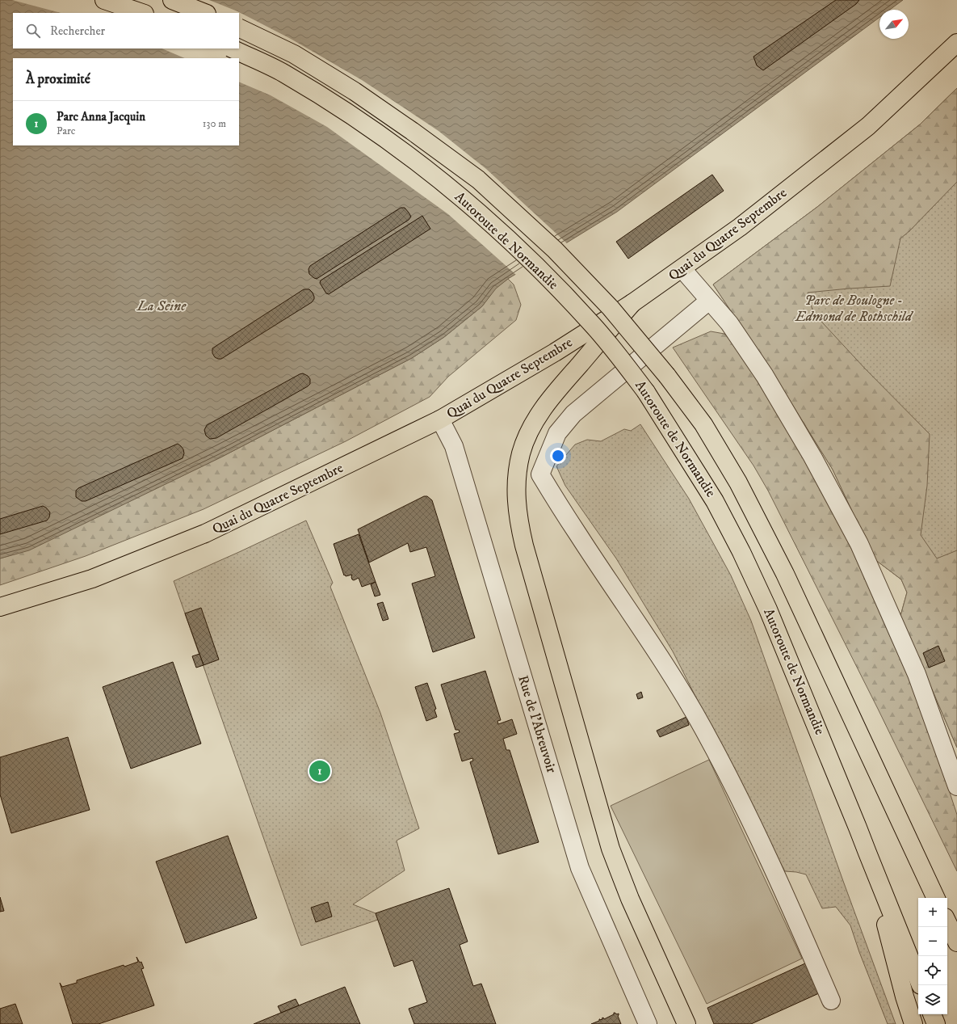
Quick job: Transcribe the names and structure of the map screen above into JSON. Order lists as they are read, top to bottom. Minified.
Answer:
{"streets":{"main road":["Quai du Quatre Septembre","Autoroute de Normandie"],"street":["Rue de l'Abreuvoir"]},"crossings":[["Quai du Quatre Septembre","Rue de l'Abreuvoir"]],"water":["La Seine"],"parks":["Parc de Boulogne - Edmond de Rothschild"],"north":"top right","page":{"search":"Rechercher","heading":"À proximité","list":[{"mark":"1","name":"Parc Anna Jacquin","note":"Parc","value":"130 m"}],"pins":"1","map_buttons":["+","−"]}}
